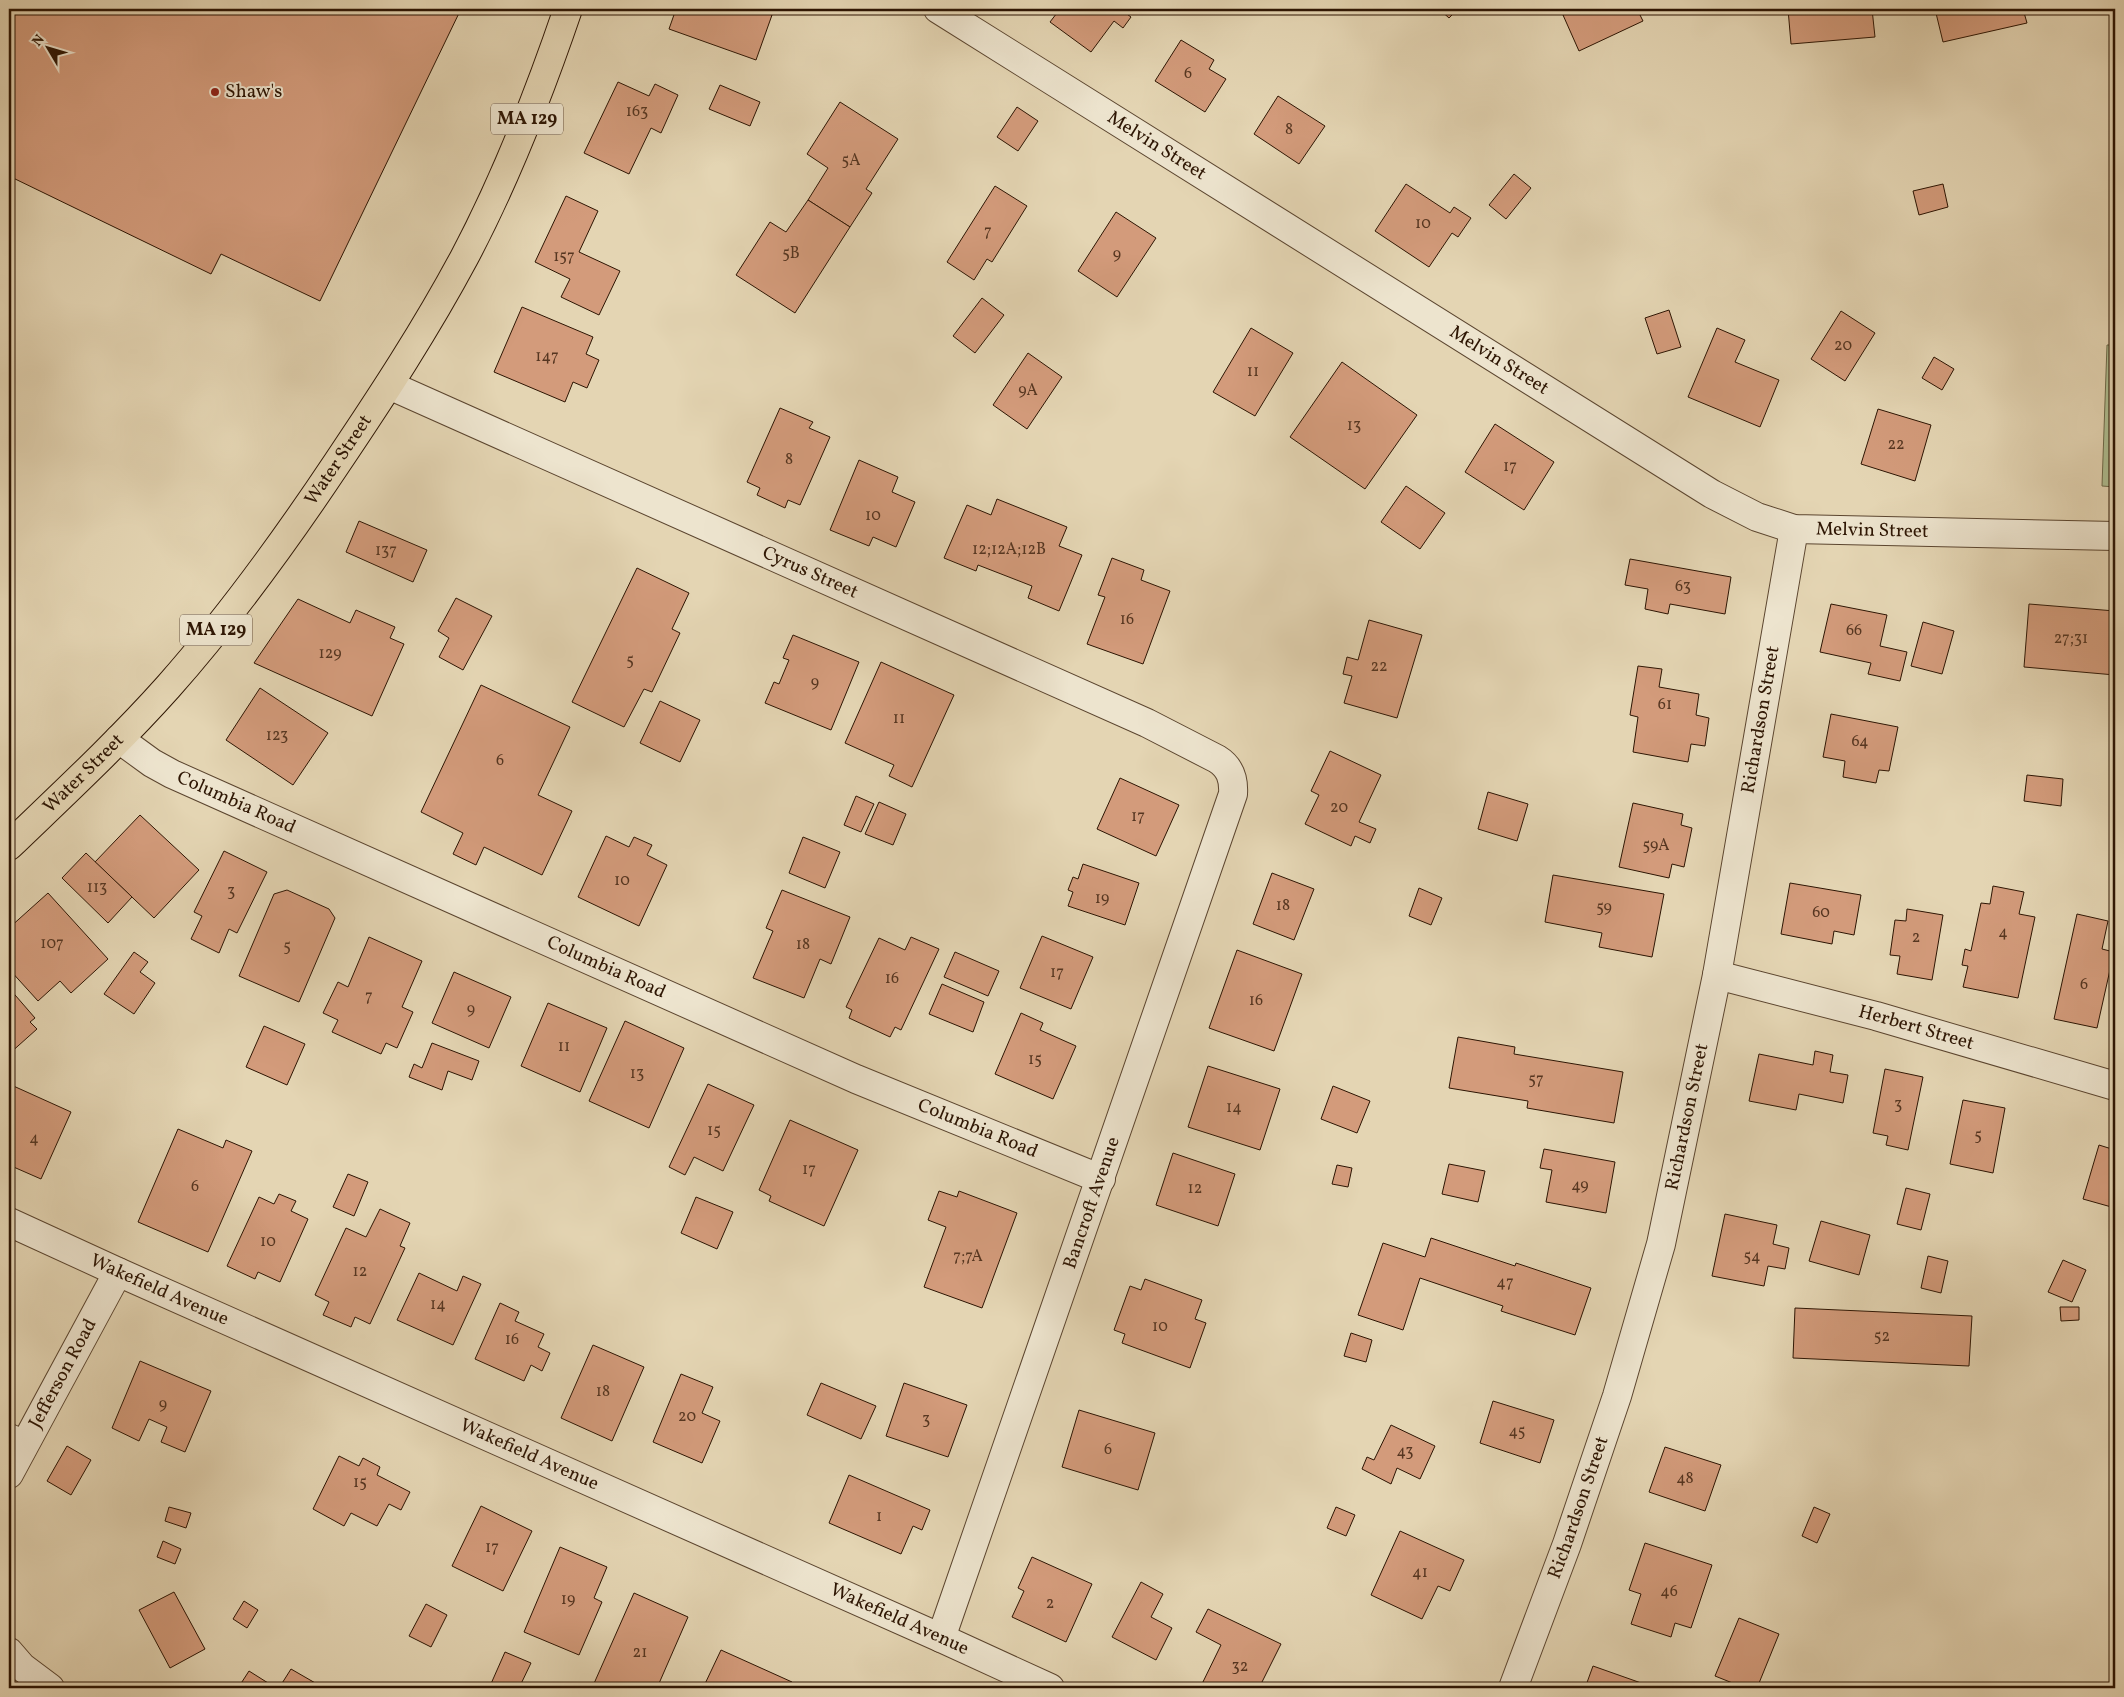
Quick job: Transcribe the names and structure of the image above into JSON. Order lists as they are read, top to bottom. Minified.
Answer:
{"streets":{"main road":["MA 129","Water Street"],"street":["Melvin Street","Cyrus Street","Richardson Street","Columbia Road","Herbert Street","Bancroft Avenue","Wakefield Avenue","Jefferson Road"]},"crossings":[["Melvin Street","Richardson Street"],["Water Street","Cyrus Street"],["Water Street","Columbia Road"],["Cyrus Street","Bancroft Avenue"],["Richardson Street","Herbert Street"],["Columbia Road","Bancroft Avenue"],["Bancroft Avenue","Wakefield Avenue"],["Wakefield Avenue","Jefferson Road"]],"places":["Shaw's"],"house_numbers":["6","163","8","5A","10","7","5B","9","157","20","147","11","9A","13","22","8","17","10","12;12A;12B","137","63","16","66","27;31","129","5","22","9","61","11","123","64","6","20","17","59A","10","113","3","19","18","59","60","4","2","107","18","5","17","16","6","7","16","9","11","15","13","57","3","14","15","5","4","17","49","6","12","10","7;7A","54","12","47","14","10","52","16","18","9","20","3","45","6","43","48","15","1","17","41","46","19","2","21","32"],"north":"top left"}
